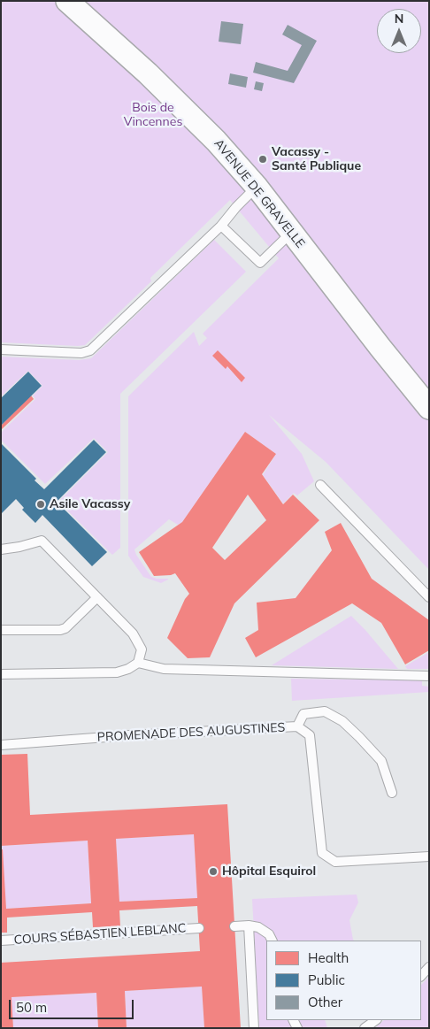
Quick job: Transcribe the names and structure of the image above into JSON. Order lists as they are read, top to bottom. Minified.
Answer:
{"streets":{"street":["AVENUE DE GRAVELLE"],"lane":["PROMENADE DES AUGUSTINES","COURS SÉBASTIEN LEBLANC"]},"parks":["Bois de Vincennes"],"places":["Vacassy - Santé Publique","Asile Vacassy","Hôpital Esquirol"],"legend":["Health","Public","Other"],"scale_bar":"50 m","north":"top"}
